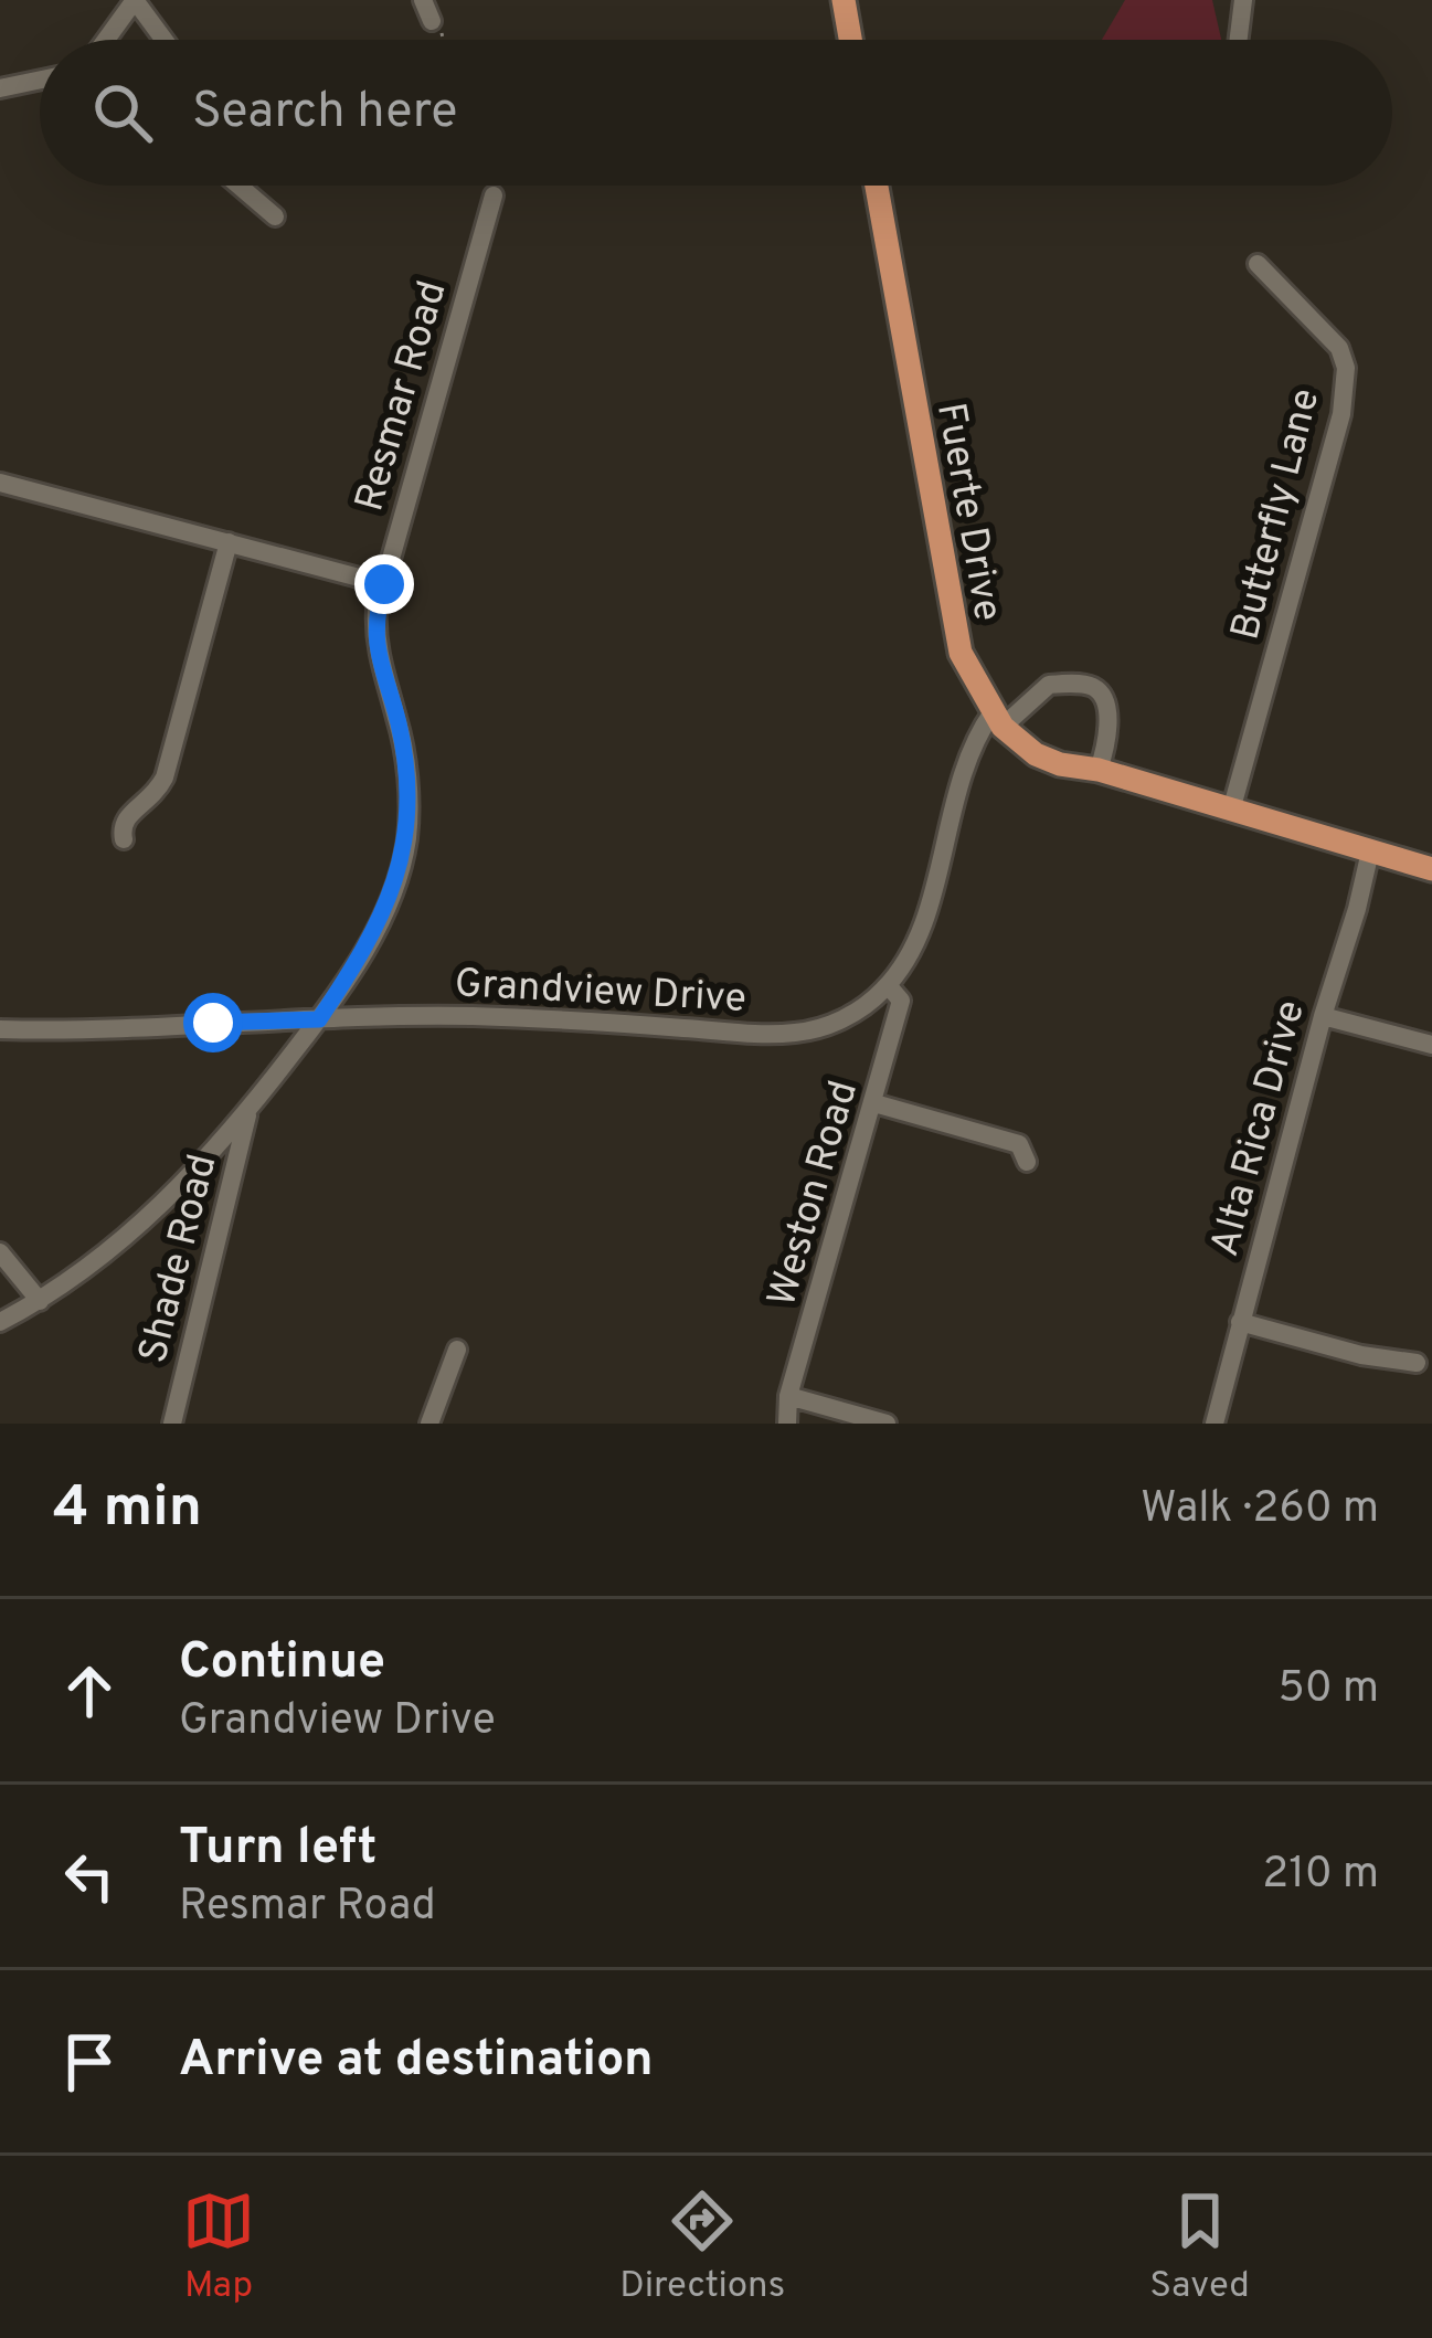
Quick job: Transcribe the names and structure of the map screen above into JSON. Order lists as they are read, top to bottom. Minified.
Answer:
{"streets":{"main road":["Fuerte Drive"],"street":["Resmar Road","Butterfly Lane","Grandview Drive","Alta Rica Drive","Weston Road","Shade Road"]},"crossings":[["Resmar Road","Grandview Drive"],["Resmar Road","Shade Road"],["Fuerte Drive","Butterfly Lane"],["Fuerte Drive","Grandview Drive"],["Fuerte Drive","Alta Rica Drive"],["Grandview Drive","Weston Road"]],"page":{"search":"Search here","heading":["4 min","Walk · 260 m"],"list":[["Continue","Grandview Drive","50 m"],["Turn left","Resmar Road","210 m"],"Arrive at destination"],"nav":["Map","Directions","Saved"]}}
